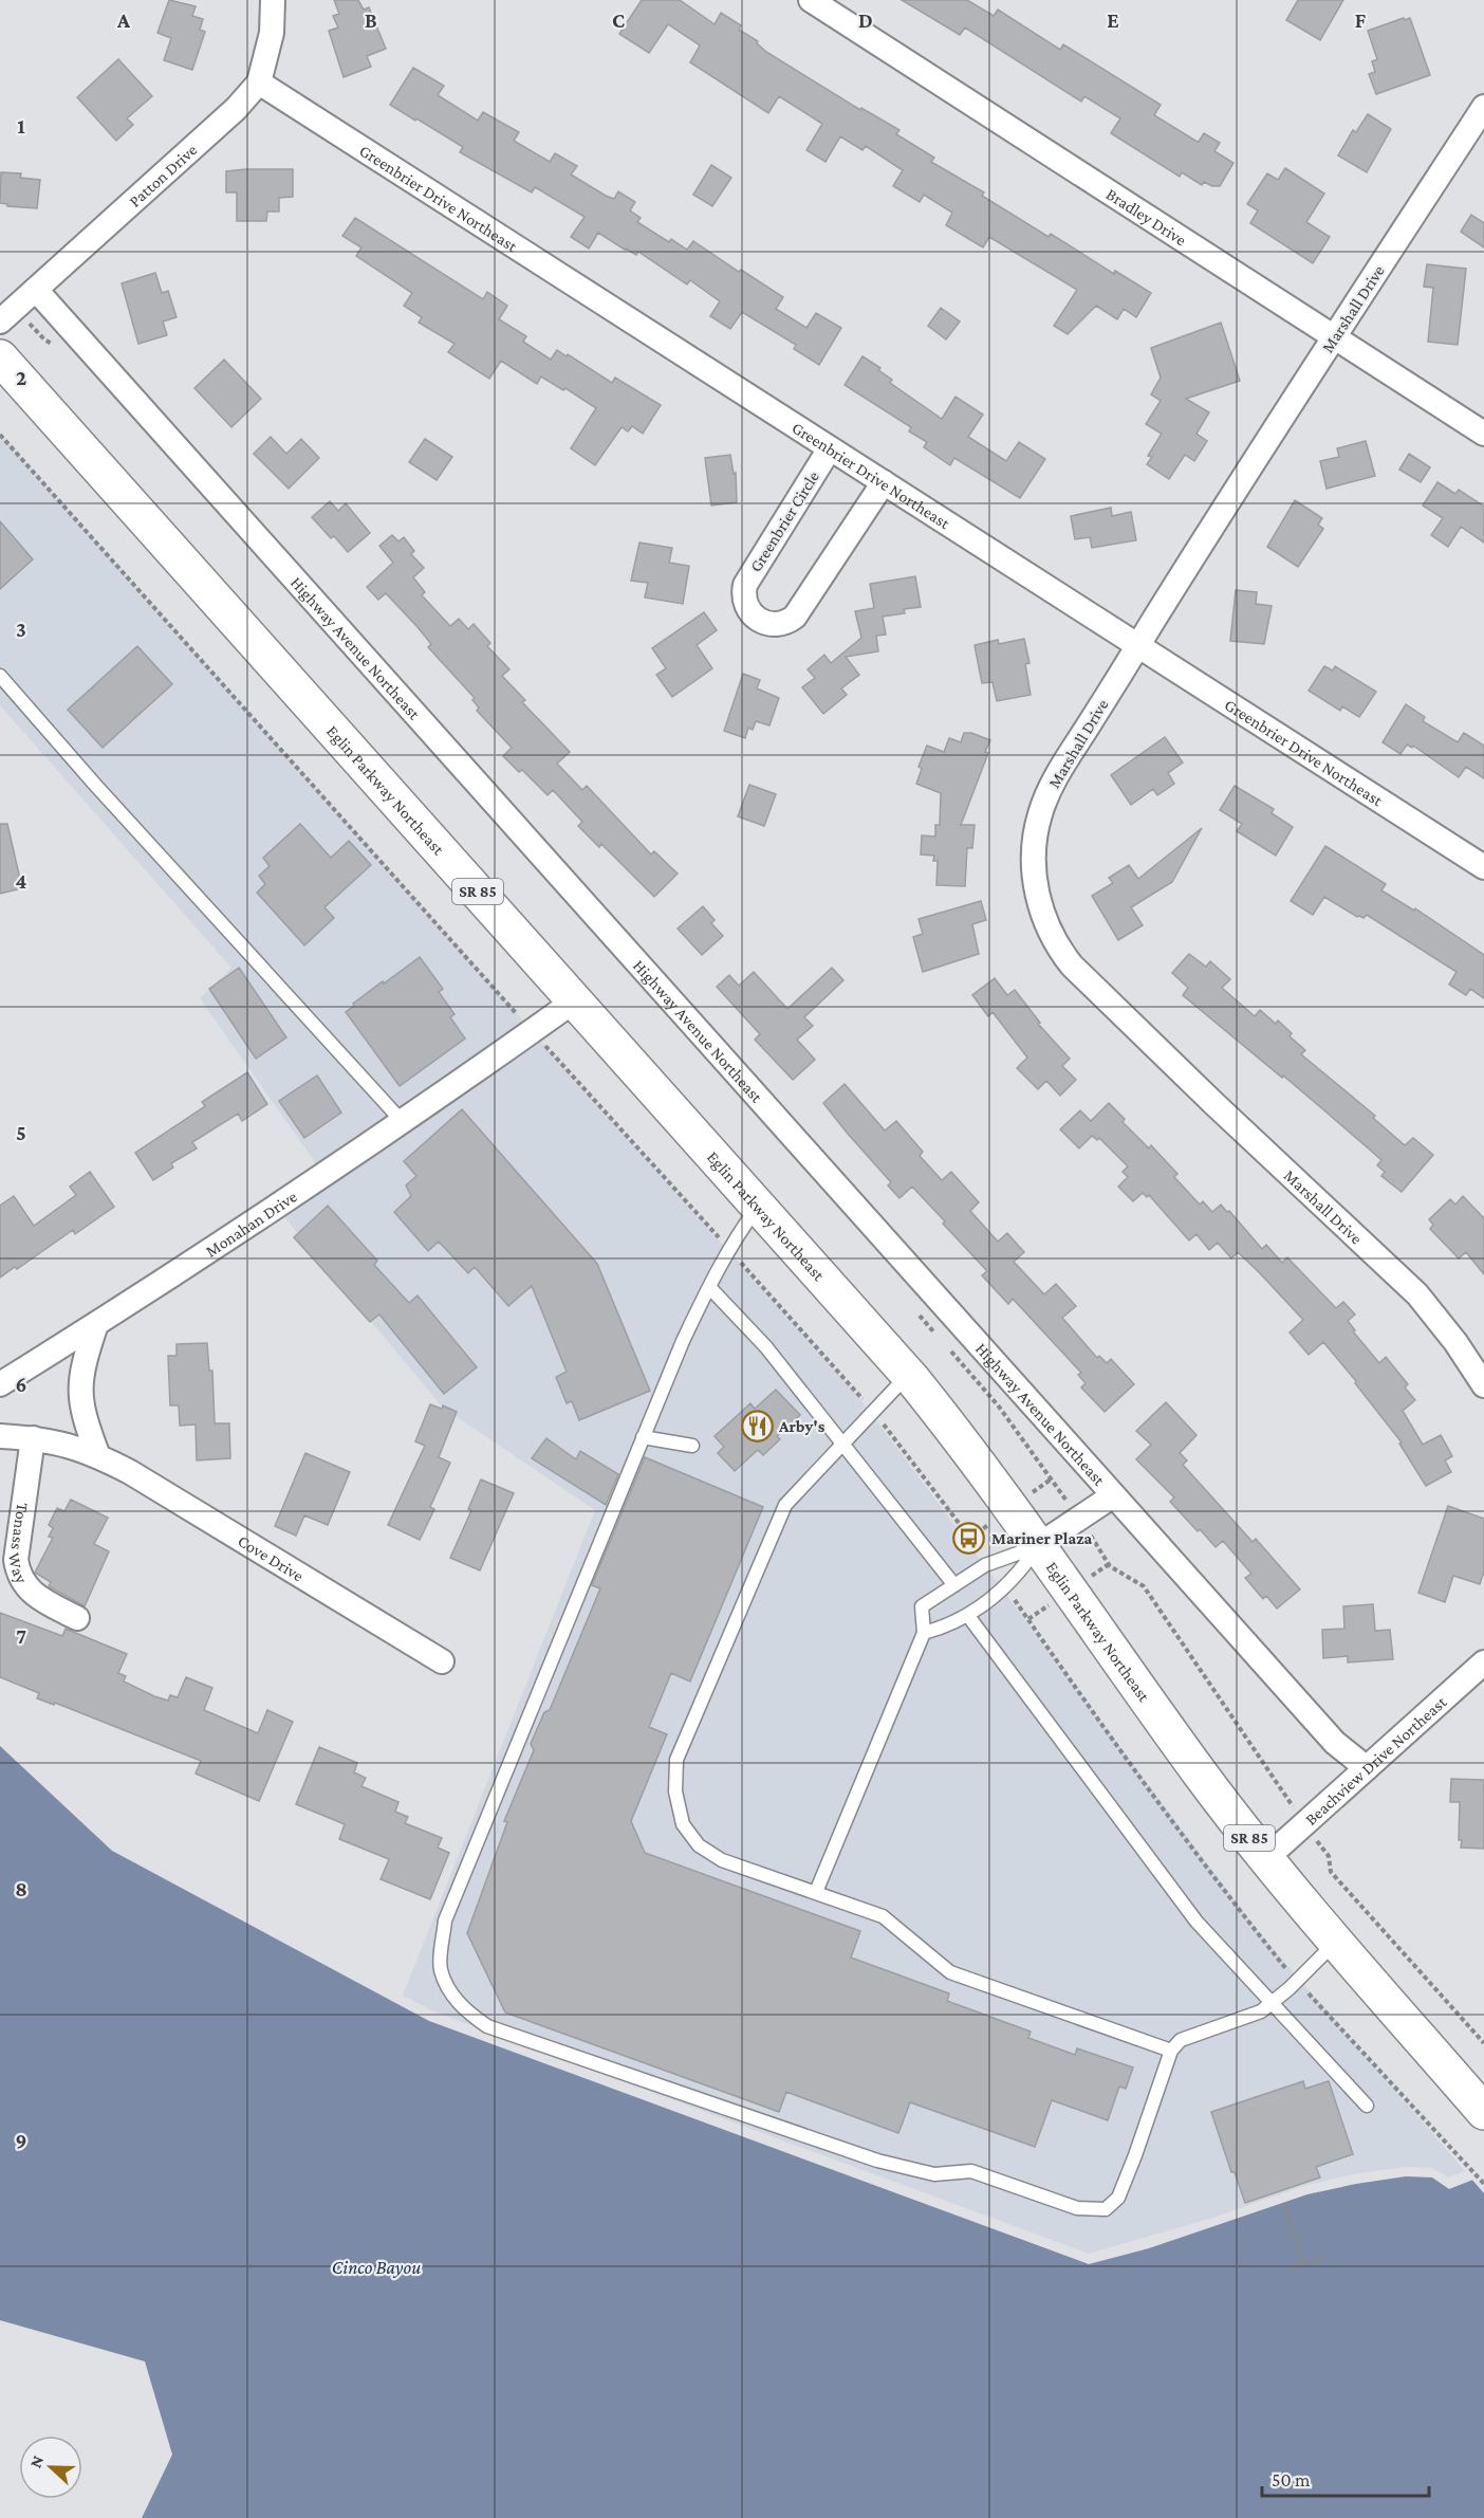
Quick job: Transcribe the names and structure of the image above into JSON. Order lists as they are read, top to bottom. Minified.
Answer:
{"streets":{"highway":["Eglin Parkway Northeast","SR 85"],"street":["Patton Drive","Greenbrier Drive Northeast","Bradley Drive","Marshall Drive","Greenbrier Circle","Highway Avenue Northeast","Monahan Drive","Tonass Way","Cove Drive","Beachview Drive Northeast"]},"crossings":[["Patton Drive","Greenbrier Drive Northeast"],["Patton Drive","Highway Avenue Northeast"],["Greenbrier Drive Northeast","Marshall Drive"],["Greenbrier Drive Northeast","Greenbrier Circle"],["Bradley Drive","Marshall Drive"],["Highway Avenue Northeast","Beachview Drive Northeast"],["Eglin Parkway Northeast","Monahan Drive"],["Eglin Parkway Northeast","Beachview Drive Northeast"],["Tonass Way","Cove Drive"]],"water":["Cinco Bayou"],"places":{"restaurant":["Arby's"],"bus stop":["Mariner Plaza"]},"scale_bar":"50 m","north":"left","grid":{"columns":["A","B","C","D","E","F"],"rows":["1","2","3","4","5","6","7","8","9"]}}
